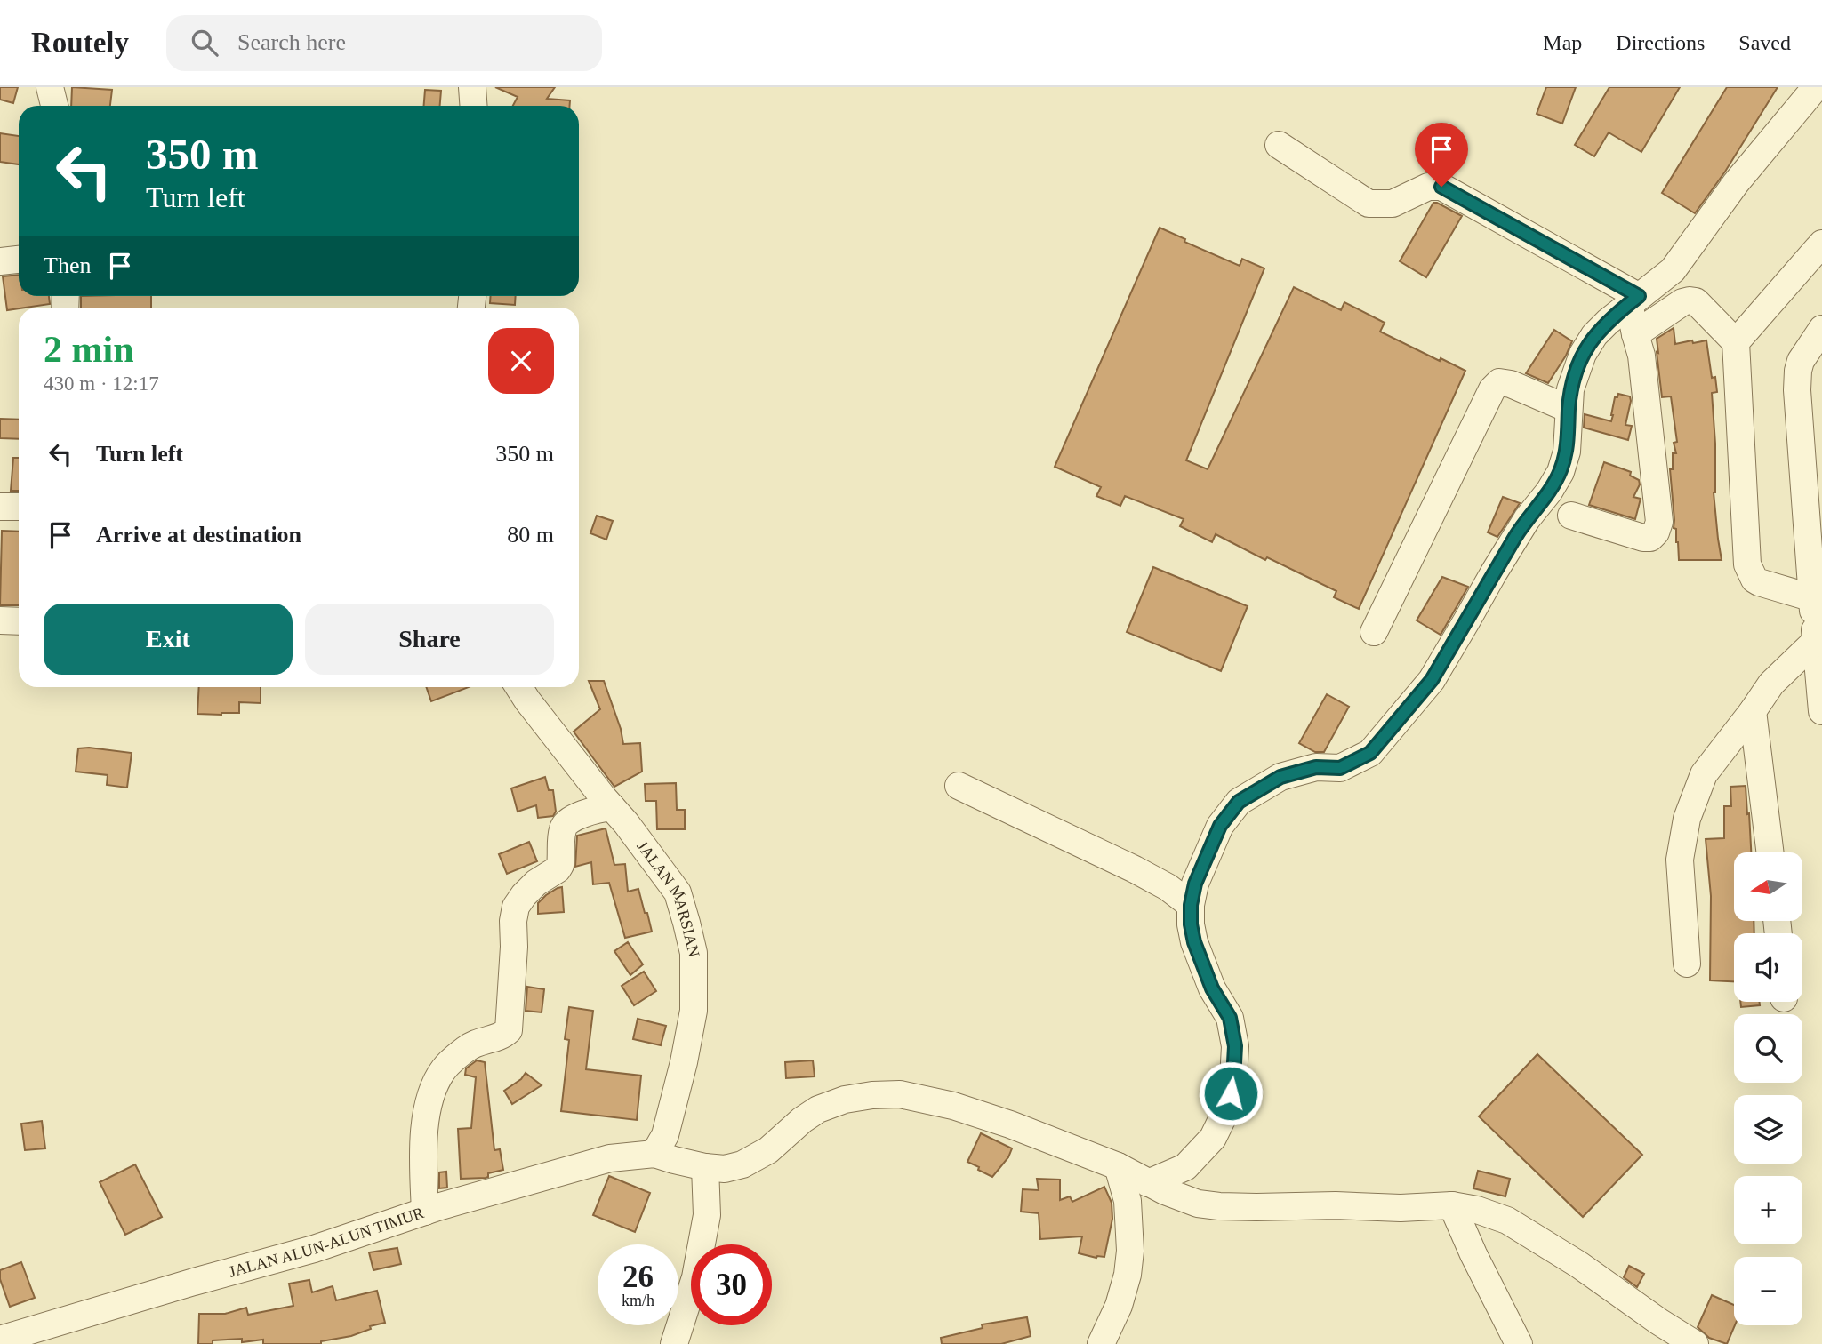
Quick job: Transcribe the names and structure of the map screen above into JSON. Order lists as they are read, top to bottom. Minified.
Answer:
{"streets":{"street":["JALAN MARSIAN","JALAN ALUN-ALUN TIMUR"]},"crossings":[["JALAN MARSIAN","JALAN ALUN-ALUN TIMUR"]],"north":"left","page":{"header":"Routely","search":"Search here","nav":["Map","Directions","Saved"],"turn":["350 m","Turn left"],"then":"Then","heading":["2 min","430 m · 12:17"],"list":[{"name":"Turn left","value":"350 m"},{"name":"Arrive at destination","value":"80 m"}],"buttons":["Exit","Share"],"map_buttons":["+","−"],"speed":"26 km/h","limit":"30"}}
